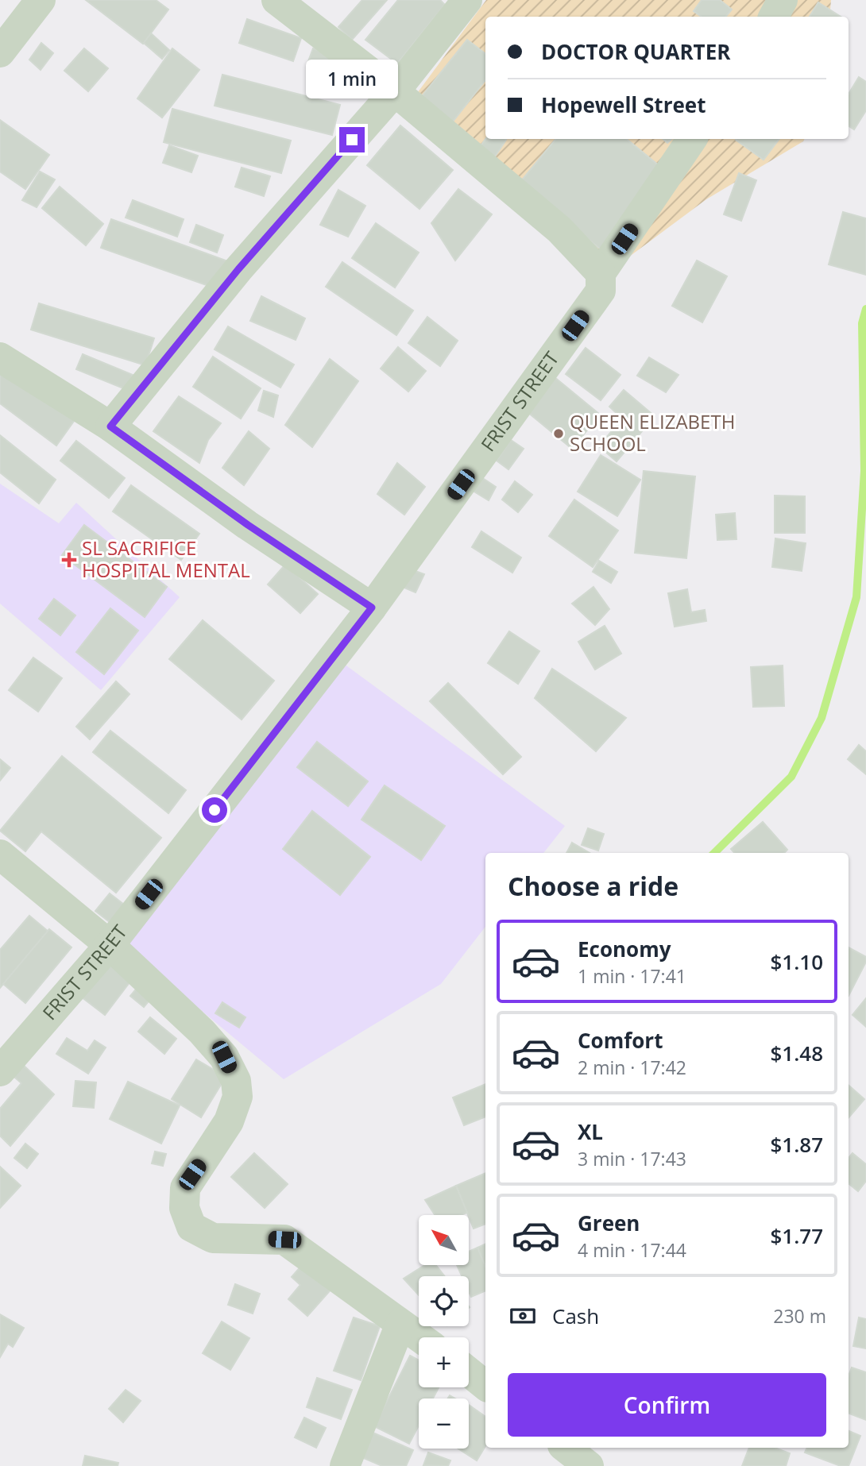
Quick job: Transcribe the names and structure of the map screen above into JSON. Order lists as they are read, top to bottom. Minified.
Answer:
{"streets":{"street":["FRIST STREET"]},"places":{"other":["QUEEN ELIZABETH SCHOOL"],"health":["SL SACRIFICE HOSPITAL MENTAL"]},"north":"top left","page":{"banner":["DOCTOR QUARTER","Hopewell Street"],"bubble":"1 min","heading":"Choose a ride","list":[{"name":"Economy","note":"1 min · 17:41","value":"$1.10"},{"name":"Comfort","note":"2 min · 17:42","value":"$1.48"},{"name":"XL","note":"3 min · 17:43","value":"$1.87"},{"name":"Green","note":"4 min · 17:44","value":"$1.77"}],"map_buttons":["+","−"],"pay":["Cash","230 m"],"buttons":"Confirm"}}
